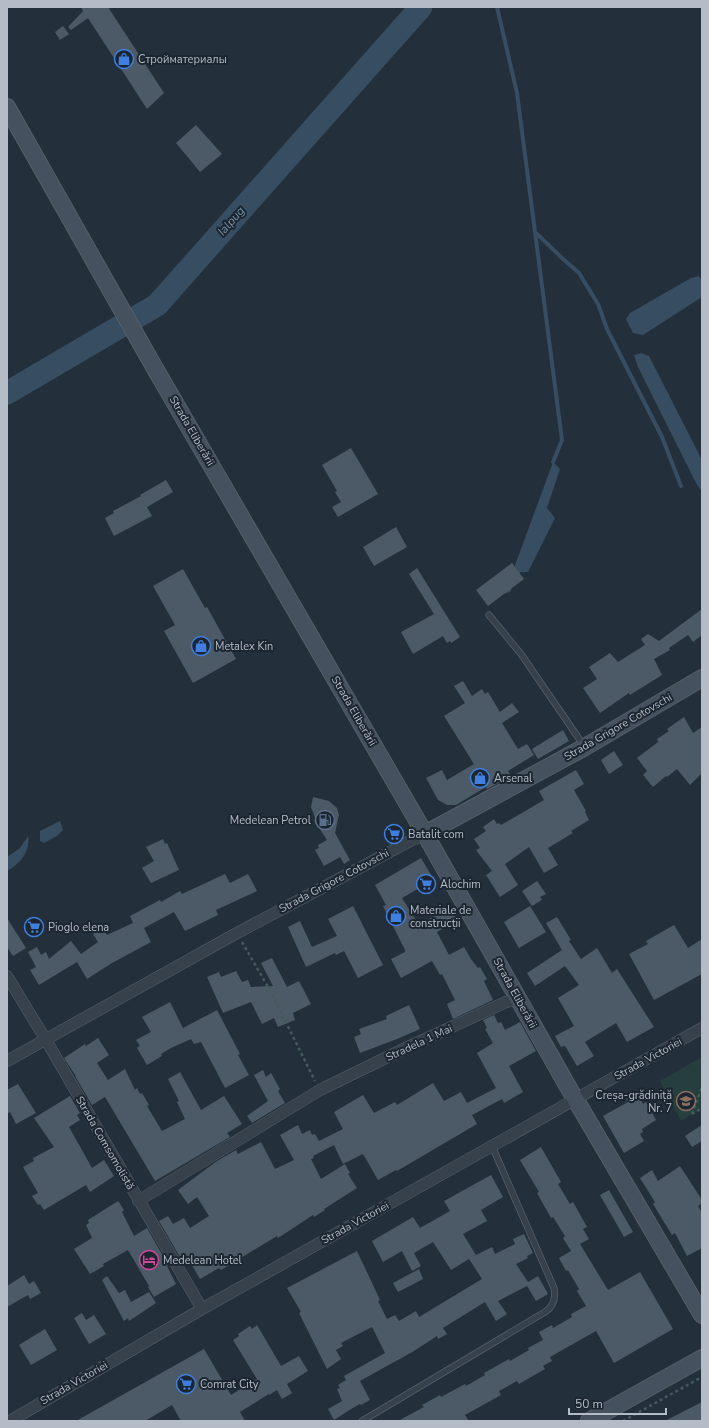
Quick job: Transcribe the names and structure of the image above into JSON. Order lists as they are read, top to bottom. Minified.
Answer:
{"streets":{"main road":["Strada Eliberării","Strada Grigore Cotovschi"],"street":["Stradela 1 Mai","Strada Victoriei","Strada Comsomolistă"]},"crossings":[["Strada Eliberării","Strada Grigore Cotovschi"],["Strada Eliberării","Stradela 1 Mai"],["Strada Eliberării","Strada Victoriei"],["Strada Grigore Cotovschi","Strada Comsomolistă"],["Stradela 1 Mai","Strada Comsomolistă"],["Strada Victoriei","Strada Comsomolistă"]],"water":["Ialpug"],"places":{"shop":["Стройматериалы","Metalex Kin","Arsenal","Materiale de construcții"],"fuel station":["Medelean Petrol"],"supermarket":["Batalit com","Alochim","Pioglo elena","Comrat City"],"school or university":["Creșa-grădiniță Nr. 7"],"hotel":["Medelean Hotel"]},"scale_bar":"50 m"}
